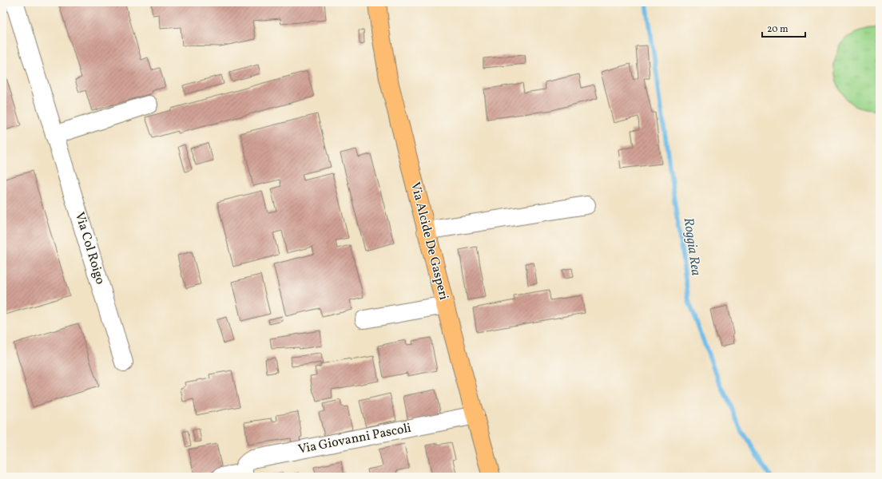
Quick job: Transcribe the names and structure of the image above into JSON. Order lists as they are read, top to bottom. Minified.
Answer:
{"streets":{"main road":["Via Alcide De Gasperi"],"street":["Via Col Roigo","Via Giovanni Pascoli"]},"crossings":[["Via Alcide De Gasperi","Via Giovanni Pascoli"]],"water":["Roggia Rea"],"scale_bar":"20 m"}
